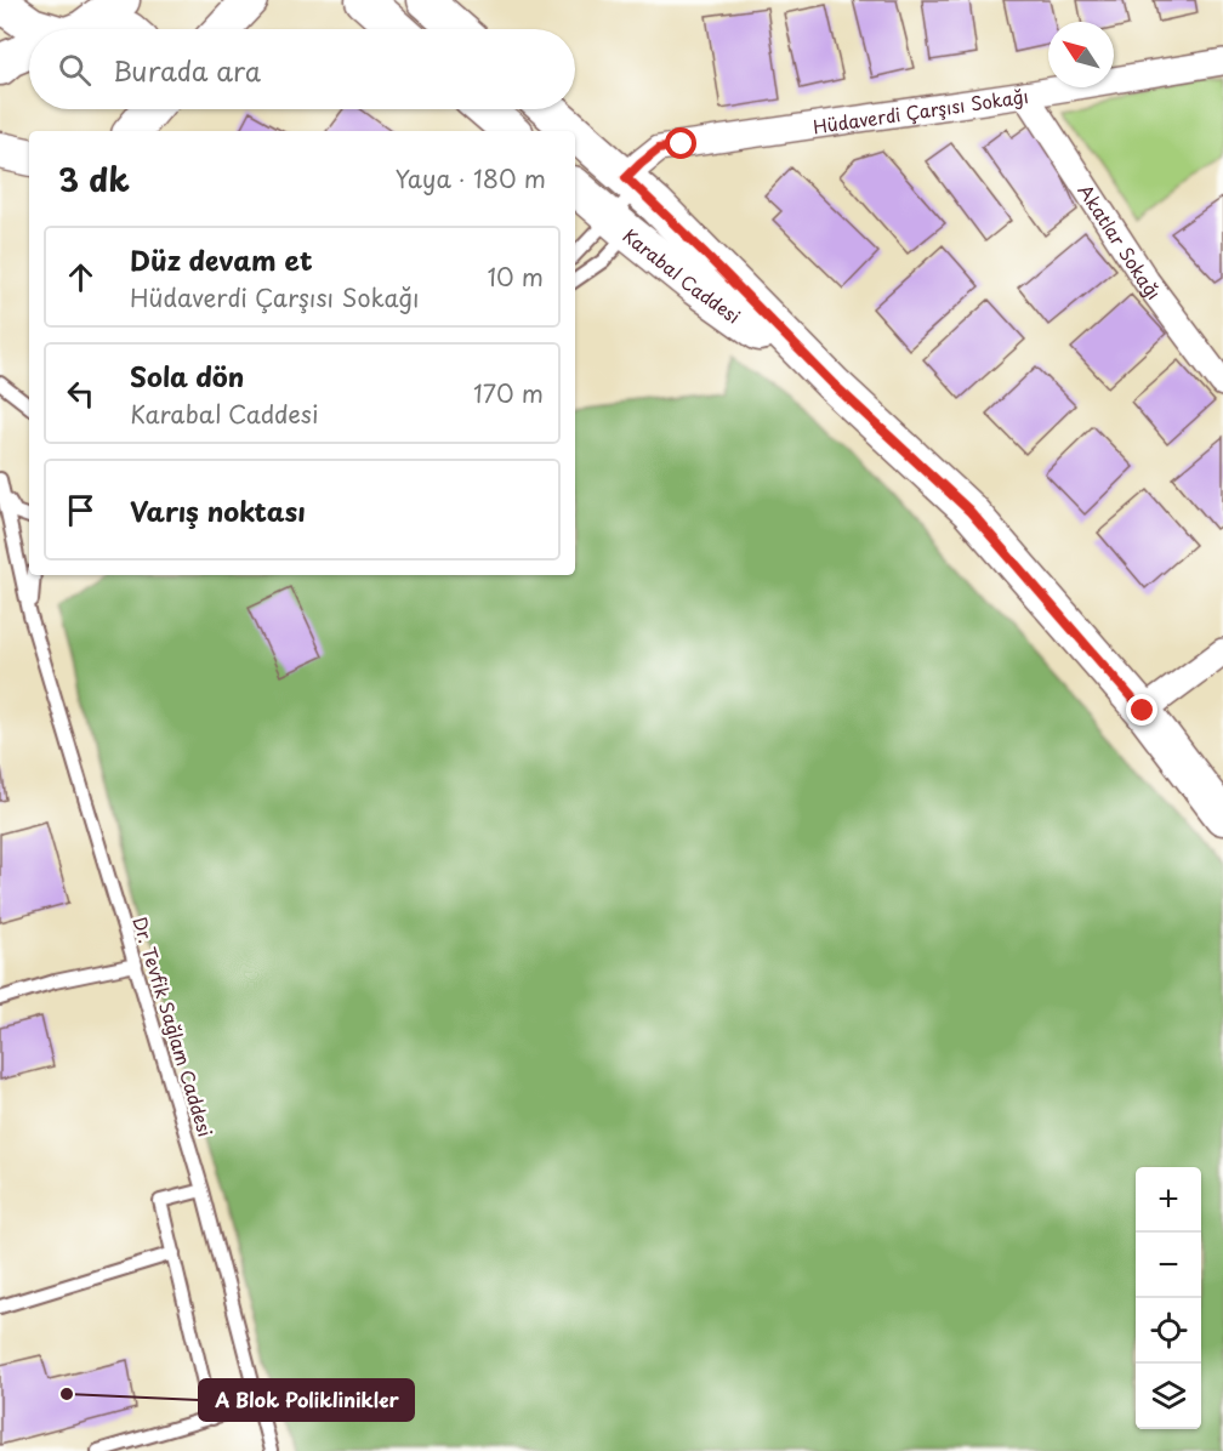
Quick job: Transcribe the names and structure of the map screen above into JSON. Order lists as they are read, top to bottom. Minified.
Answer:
{"streets":{"street":["Hüdaverdi Çarşısı Sokağı","Akatlar Sokağı","Karabal Caddesi"],"lane":["Dr. Tevfik Sağlam Caddesi"]},"crossings":[["Hüdaverdi Çarşısı Sokağı","Akatlar Sokağı"],["Hüdaverdi Çarşısı Sokağı","Karabal Caddesi"]],"places":["A Blok Poliklinikler"],"north":"top left","page":{"search":"Burada ara","heading":["3 dk","Yaya · 180 m"],"list":[["Düz devam et","Hüdaverdi Çarşısı Sokağı","10 m"],["Sola dön","Karabal Caddesi","170 m"],"Varış noktası"],"map_buttons":["+","−"]}}
